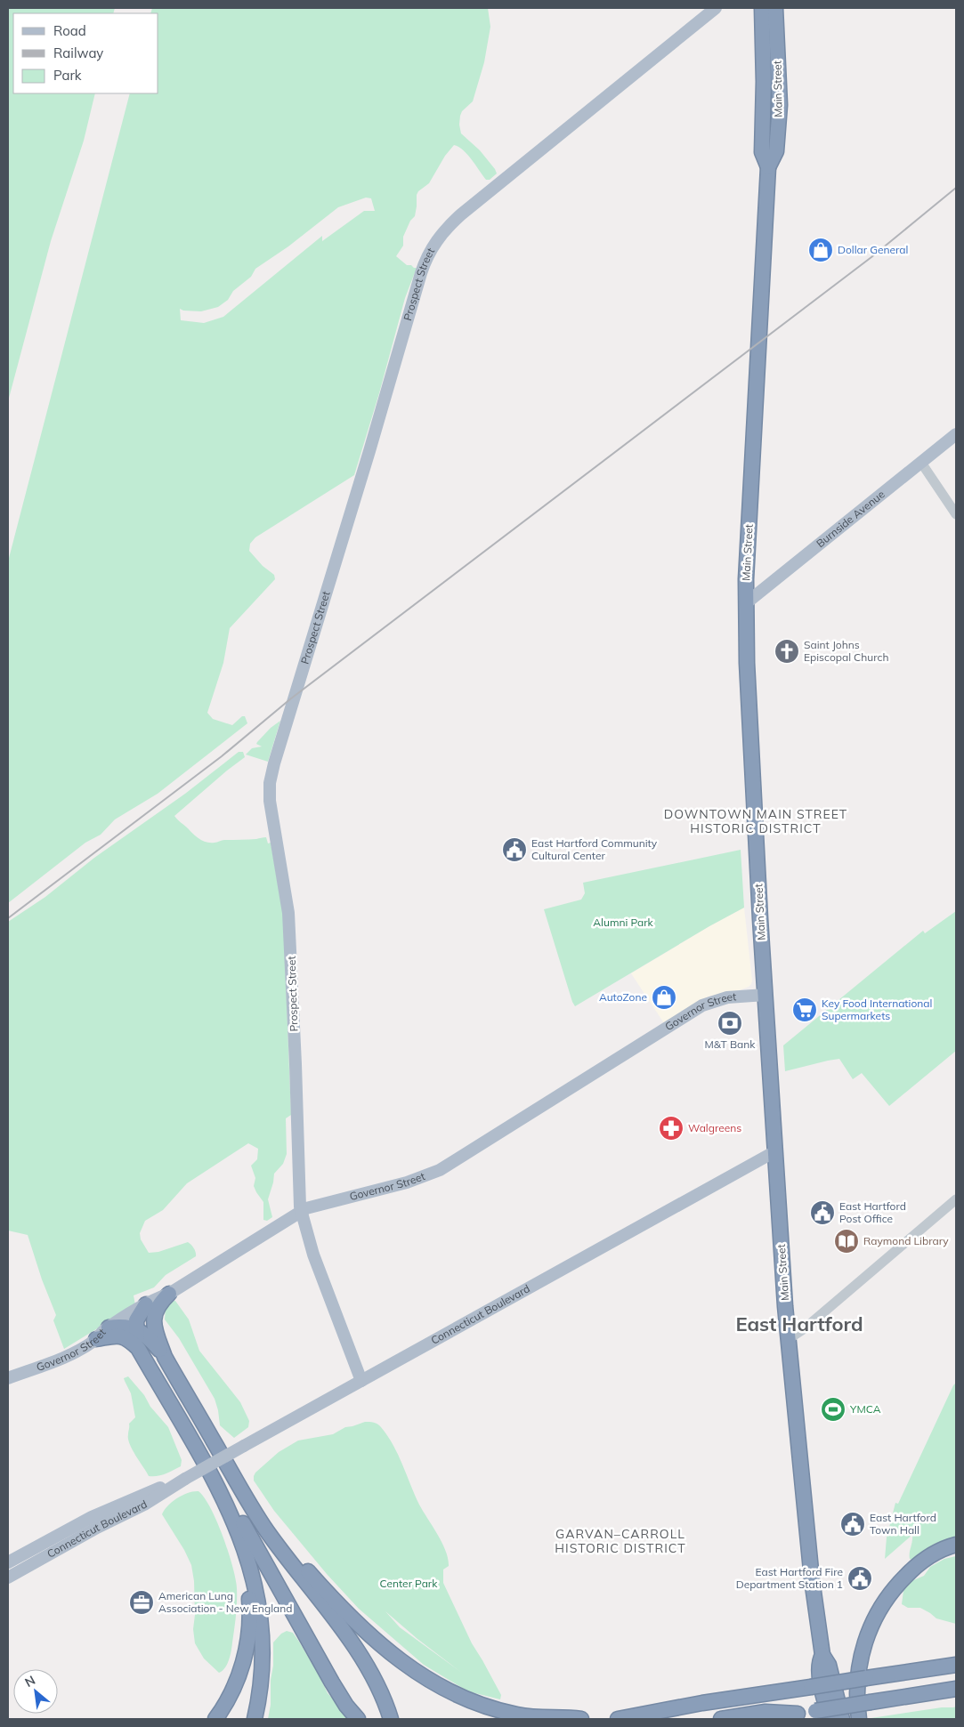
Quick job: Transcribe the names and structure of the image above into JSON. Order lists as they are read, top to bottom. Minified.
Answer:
{"streets":{"highway":["Main Street"],"main road":["Prospect Street","Burnside Avenue","Governor Street","Connecticut Boulevard"]},"crossings":[["Main Street","Burnside Avenue"],["Main Street","Governor Street"],["Main Street","Connecticut Boulevard"],["Prospect Street","Governor Street"],["Prospect Street","Connecticut Boulevard"]],"districts":["DOWNTOWN MAIN STREET HISTORIC DISTRICT","East Hartford","GARVAN–CARROLL HISTORIC DISTRICT"],"parks":["Alumni Park","Center Park"],"places":{"shop":["Dollar General","AutoZone"],"church":["Saint Johns Episcopal Church"],"public building":["East Hartford Community Cultural Center","East Hartford Post Office","East Hartford Town Hall","East Hartford Fire Department Station 1"],"supermarket":["Key Food International Supermarkets"],"bank":["M&T Bank"],"pharmacy":["Walgreens"],"library":["Raymond Library"],"sports":["YMCA"],"office":["American Lung Association - New England"]},"legend":["Road","Railway","Park"],"north":"top left"}
